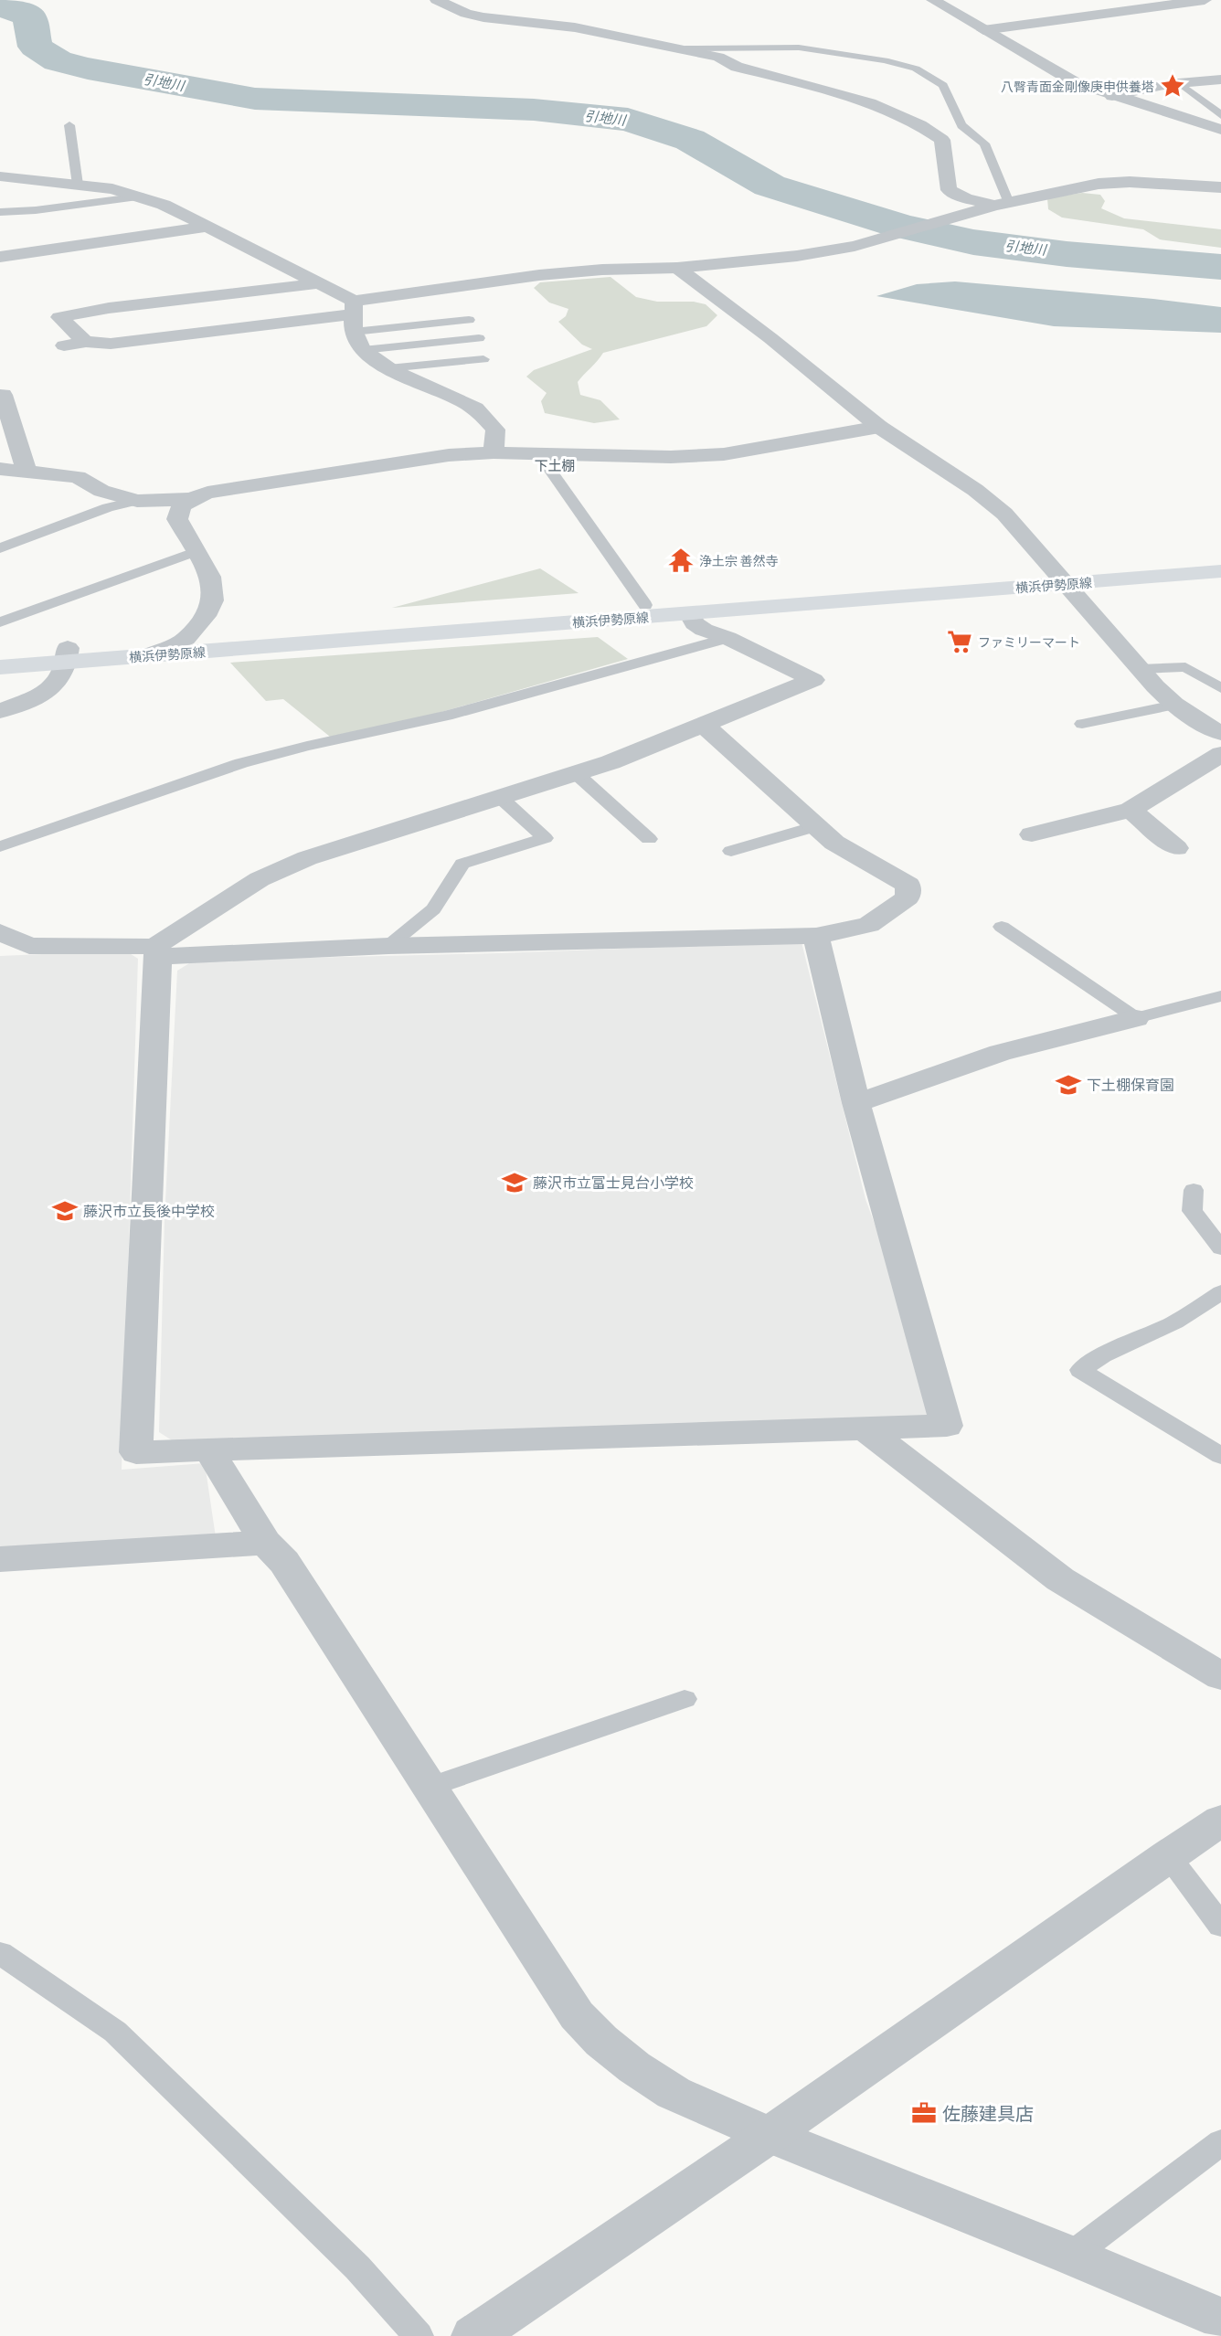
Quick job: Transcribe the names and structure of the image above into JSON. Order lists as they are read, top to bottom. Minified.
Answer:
{"streets":{"main road":["横浜伊勢原線"]},"districts":["下土棚"],"water":["引地川"],"places":{"place":["八臀青面金剛像庚申供養塔"],"temple":["浄土宗 善然寺"],"supermarket":["ファミリーマート"],"school or university":["下土棚保育園","藤沢市立富士見台小学校","藤沢市立長後中学校"],"office":["佐藤建具店"]}}
